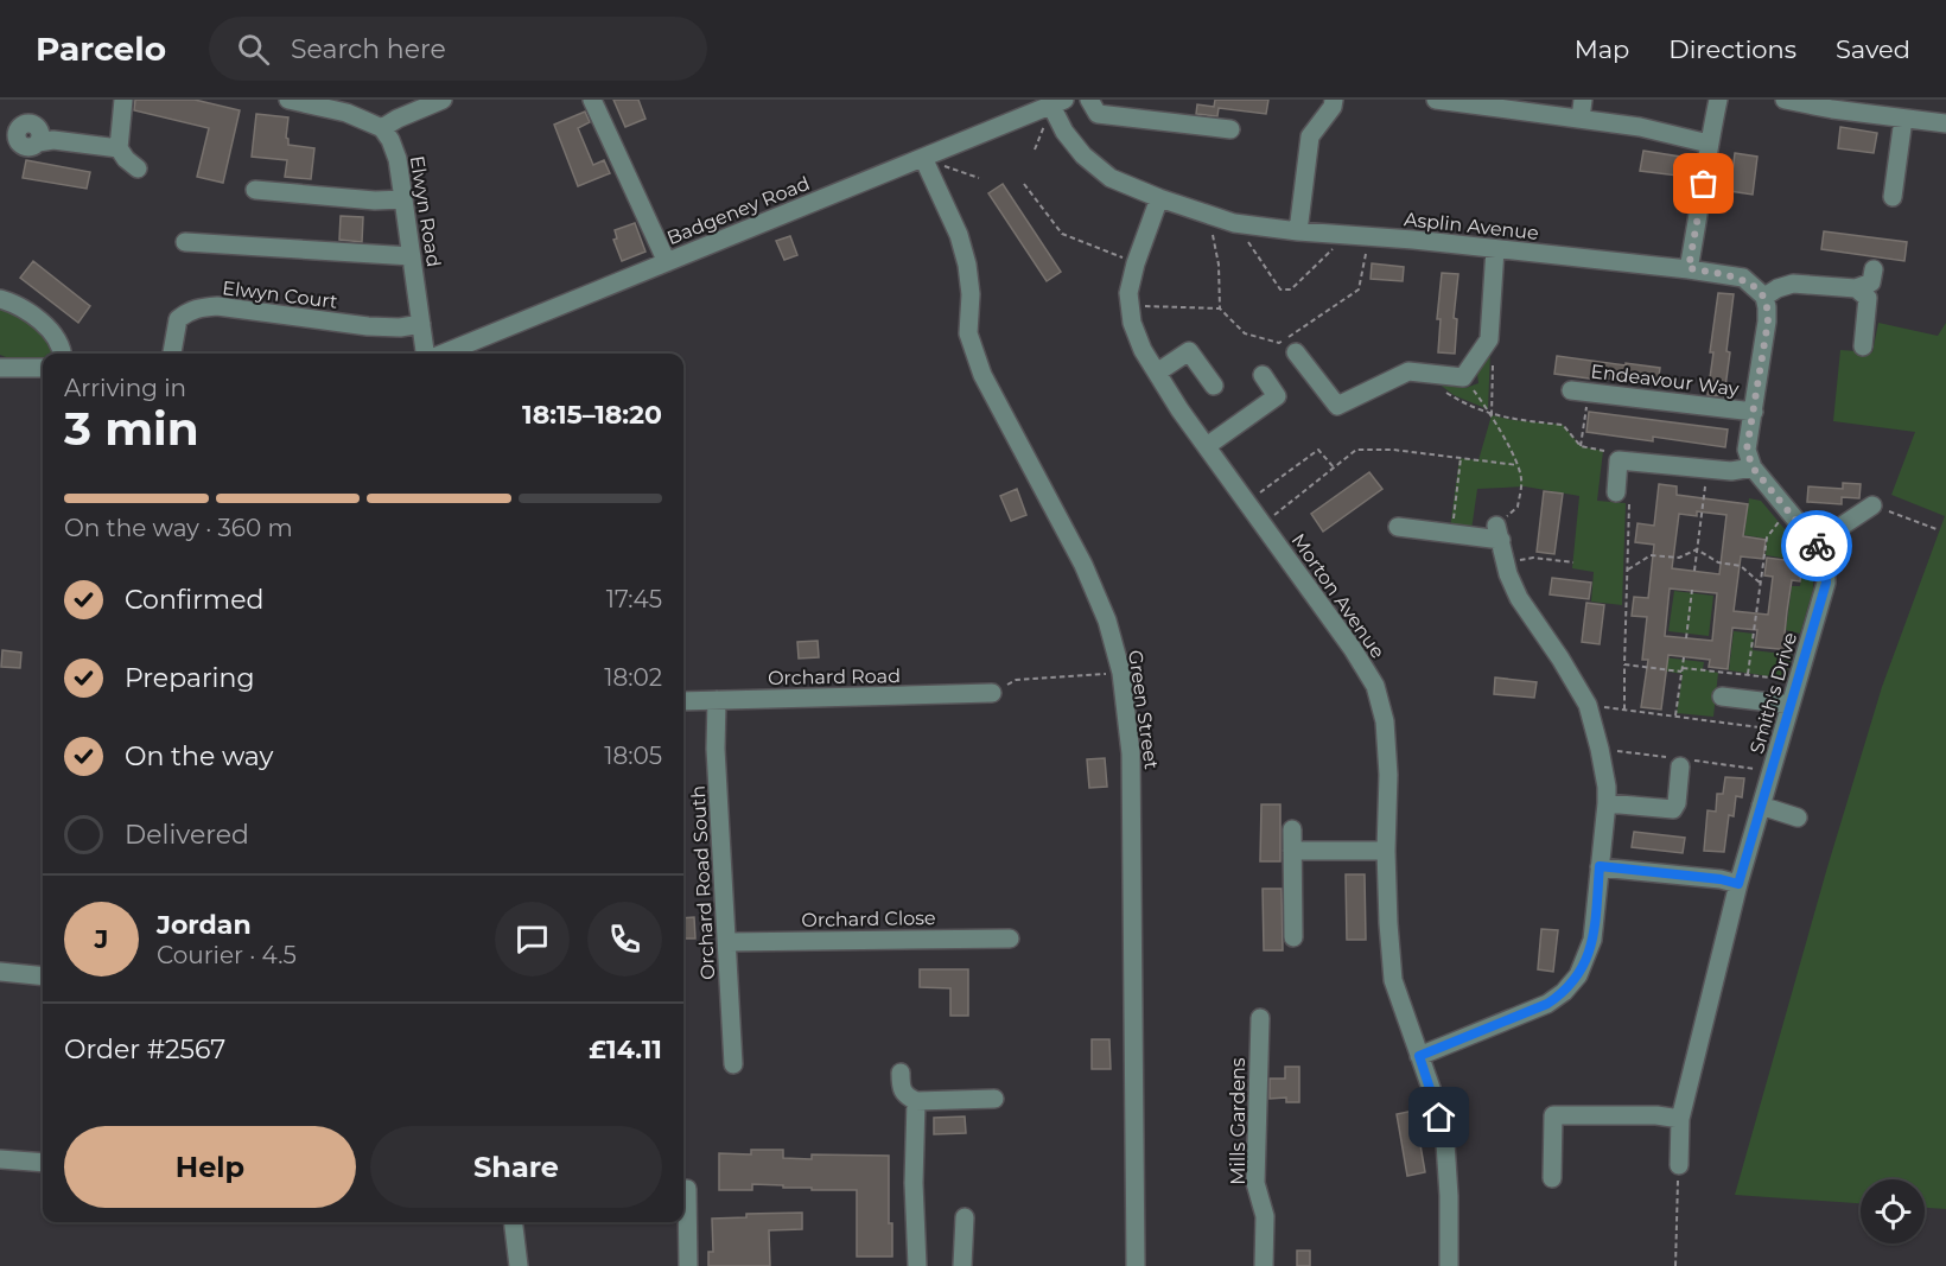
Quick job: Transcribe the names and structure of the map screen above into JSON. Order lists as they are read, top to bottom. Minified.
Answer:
{"streets":{"street":["Badgeney Road","Elwyn Road","Asplin Avenue","Elwyn Court","Endeavour Way","Morton Avenue","Orchard Road","Smith's Drive","Green Street","Orchard Road South","Orchard Close","Mills Gardens"]},"crossings":[["Badgeney Road","Asplin Avenue"],["Badgeney Road","Green Street"],["Elwyn Road","Elwyn Court"],["Asplin Avenue","Morton Avenue"],["Orchard Road","Orchard Road South"],["Orchard Road South","Orchard Close"]],"page":{"header":"Parcelo","search":"Search here","nav":["Map","Directions","Saved"],"heading":["3 min","Arriving in","18:15–18:20"],"panel":["Jordan","Courier · 4.5","Order #2567","£14.11"],"bar":"On the way · 360 m","list":[["Confirmed","17:45"],["Preparing","18:02"],["On the way","18:05"],"Delivered"],"round":"J","buttons":["Help","Share"]}}
